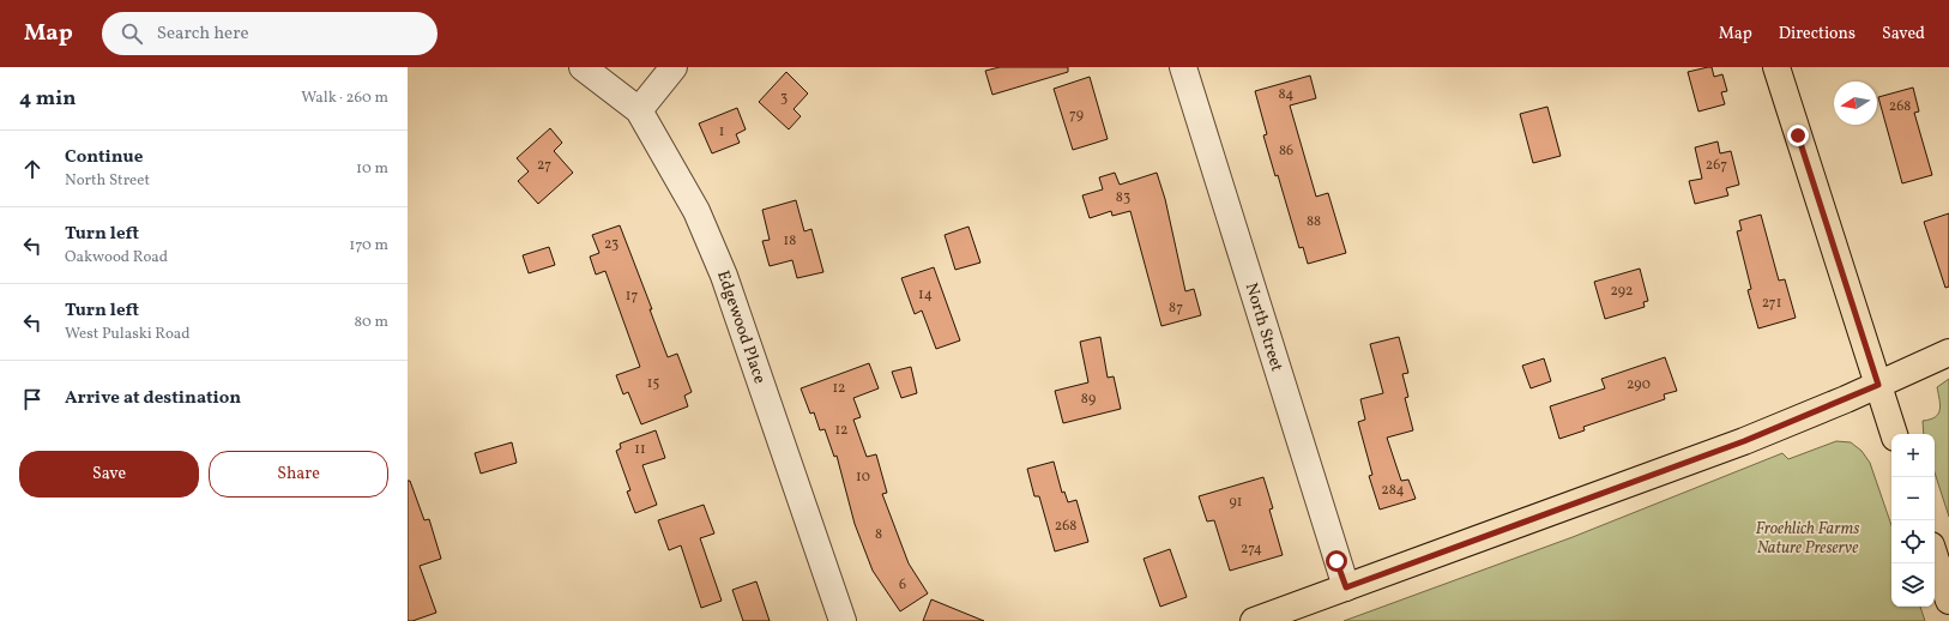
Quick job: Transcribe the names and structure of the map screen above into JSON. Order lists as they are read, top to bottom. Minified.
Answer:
{"streets":{"street":["Edgewood Place","North Street"]},"parks":["Froehlich Farms Nature Preserve"],"house_numbers":["84","3","268","79","1","86","27","267","83","88","18","23","292","14","17","271","87","15","290","12","89","12","11","10","284","91","268","8","274","6"],"north":"left","page":{"header":"Map","search":"Search here","nav":["Map","Directions","Saved"],"heading":["4 min","Walk · 260 m"],"list":[["Continue","North Street","10 m"],["Turn left","Oakwood Road","170 m"],["Turn left","West Pulaski Road","80 m"],"Arrive at destination"],"map_buttons":["+","−"],"buttons":["Save","Share"]}}
